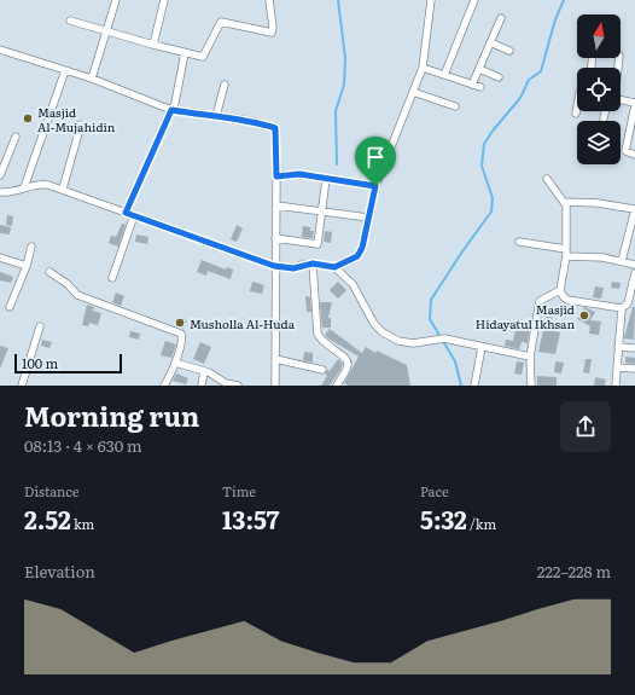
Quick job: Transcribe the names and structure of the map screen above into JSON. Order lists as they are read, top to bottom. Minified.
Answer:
{"places":["Masjid Al-Mujahidin","Masjid Hidayatul Ikhsan","Musholla Al-Huda"],"scale_bar":"100 m","north":"top","page":{"scale":"100 m","heading":["Morning run","08:13 · 4 × 630 m"],"stats":[["Distance","2.52 km"],["Time","13:57"],["Pace","5:32 /km"]],"chart":["Elevation","222–228 m"]}}
